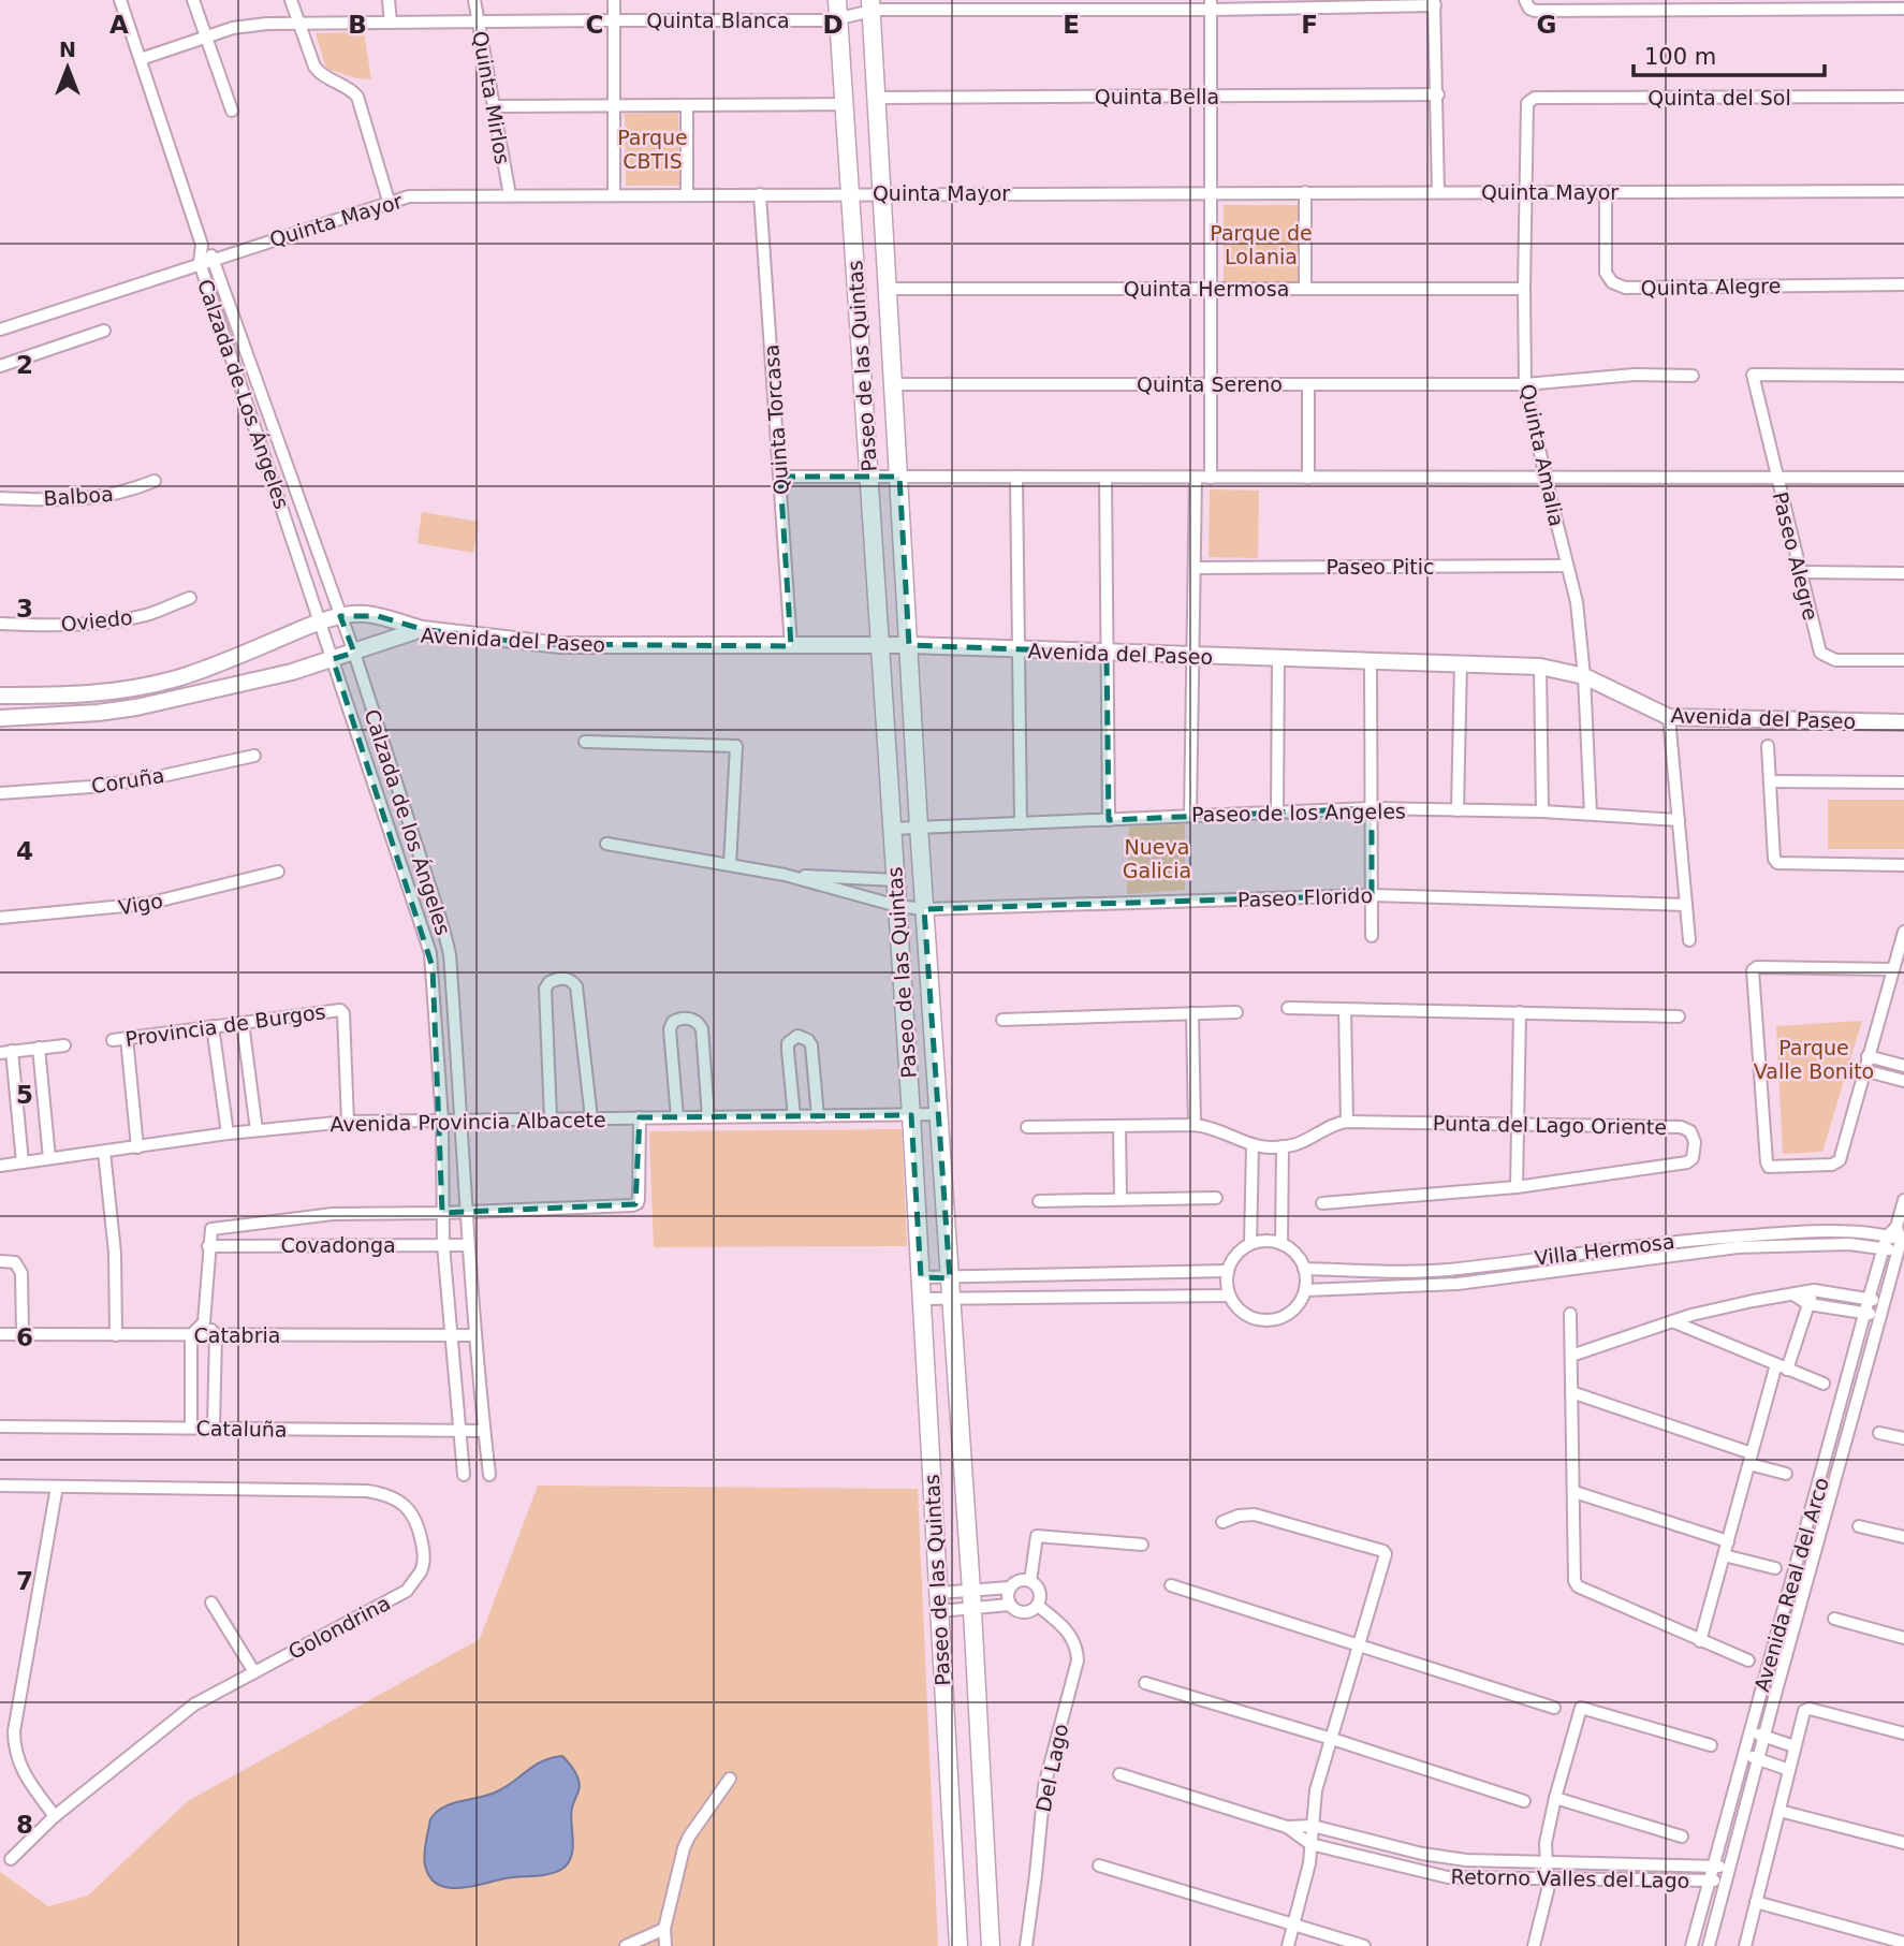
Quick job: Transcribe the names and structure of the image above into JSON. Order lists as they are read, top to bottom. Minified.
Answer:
{"streets":{"main road":["Paseo de las Quintas"],"street":["Quinta Blanca","Quinta Bella","Quinta Mirlos","Quinta del Sol","Quinta Mayor","Quinta Alegre","Quinta Hermosa","Quinta Sereno","Calzada de Los Ángeles","Quinta Torcasa","Quinta Amalia","Balboa","Paseo Alegre","Paseo Pitic","Oviedo","Avenida del Paseo","Coruña","Paseo de los Angeles","Calzada de los Ángeles","Paseo Florido","Vigo","Provincia de Burgos","Avenida Provincia Albacete","Punta del Lago Oriente","Covadonga","Villa Hermosa","Catabria","Cataluña","Avenida Real del Arco","Golondrina","Del Lago","Retorno Valles del Lago"]},"crossings":[["Quinta Blanca","Quinta Mirlos"],["Quinta Blanca","Paseo de las Quintas"],["Quinta Blanca","Calzada de Los Ángeles"],["Quinta Bella","Paseo de las Quintas"],["Quinta Mirlos","Quinta Mayor"],["Quinta del Sol","Quinta Amalia"],["Quinta Mayor","Quinta Alegre"],["Quinta Mayor","Paseo de las Quintas"],["Quinta Mayor","Calzada de Los Ángeles"],["Quinta Mayor","Quinta Torcasa"],["Quinta Mayor","Quinta Amalia"],["Quinta Mayor","Calzada de los Ángeles"],["Quinta Hermosa","Paseo de las Quintas"],["Quinta Hermosa","Quinta Amalia"],["Paseo de las Quintas","Quinta Sereno"],["Paseo de las Quintas","Avenida del Paseo"],["Paseo de las Quintas","Paseo de los Angeles"],["Paseo de las Quintas","Paseo Florido"],["Paseo de las Quintas","Avenida Provincia Albacete"],["Quinta Sereno","Quinta Amalia"],["Calzada de Los Ángeles","Avenida del Paseo"],["Calzada de Los Ángeles","Calzada de los Ángeles"],["Quinta Torcasa","Avenida del Paseo"],["Quinta Amalia","Paseo Pitic"],["Quinta Amalia","Avenida del Paseo"],["Quinta Amalia","Paseo de los Angeles"],["Avenida del Paseo","Calzada de los Ángeles"],["Calzada de los Ángeles","Avenida Provincia Albacete"],["Calzada de los Ángeles","Covadonga"],["Calzada de los Ángeles","Catabria"],["Calzada de los Ángeles","Cataluña"],["Provincia de Burgos","Avenida Provincia Albacete"],["Villa Hermosa","Avenida Real del Arco"],["Avenida Real del Arco","Retorno Valles del Lago"]],"parks":["Parque CBTIS","Parque de Lolania","Nueva Galicia","Parque Valle Bonito"],"scale_bar":"100 m","north":"top","grid":{"columns":["A","B","C","D","E","F","G"],"rows":["2","3","4","5","6","7","8"]}}
